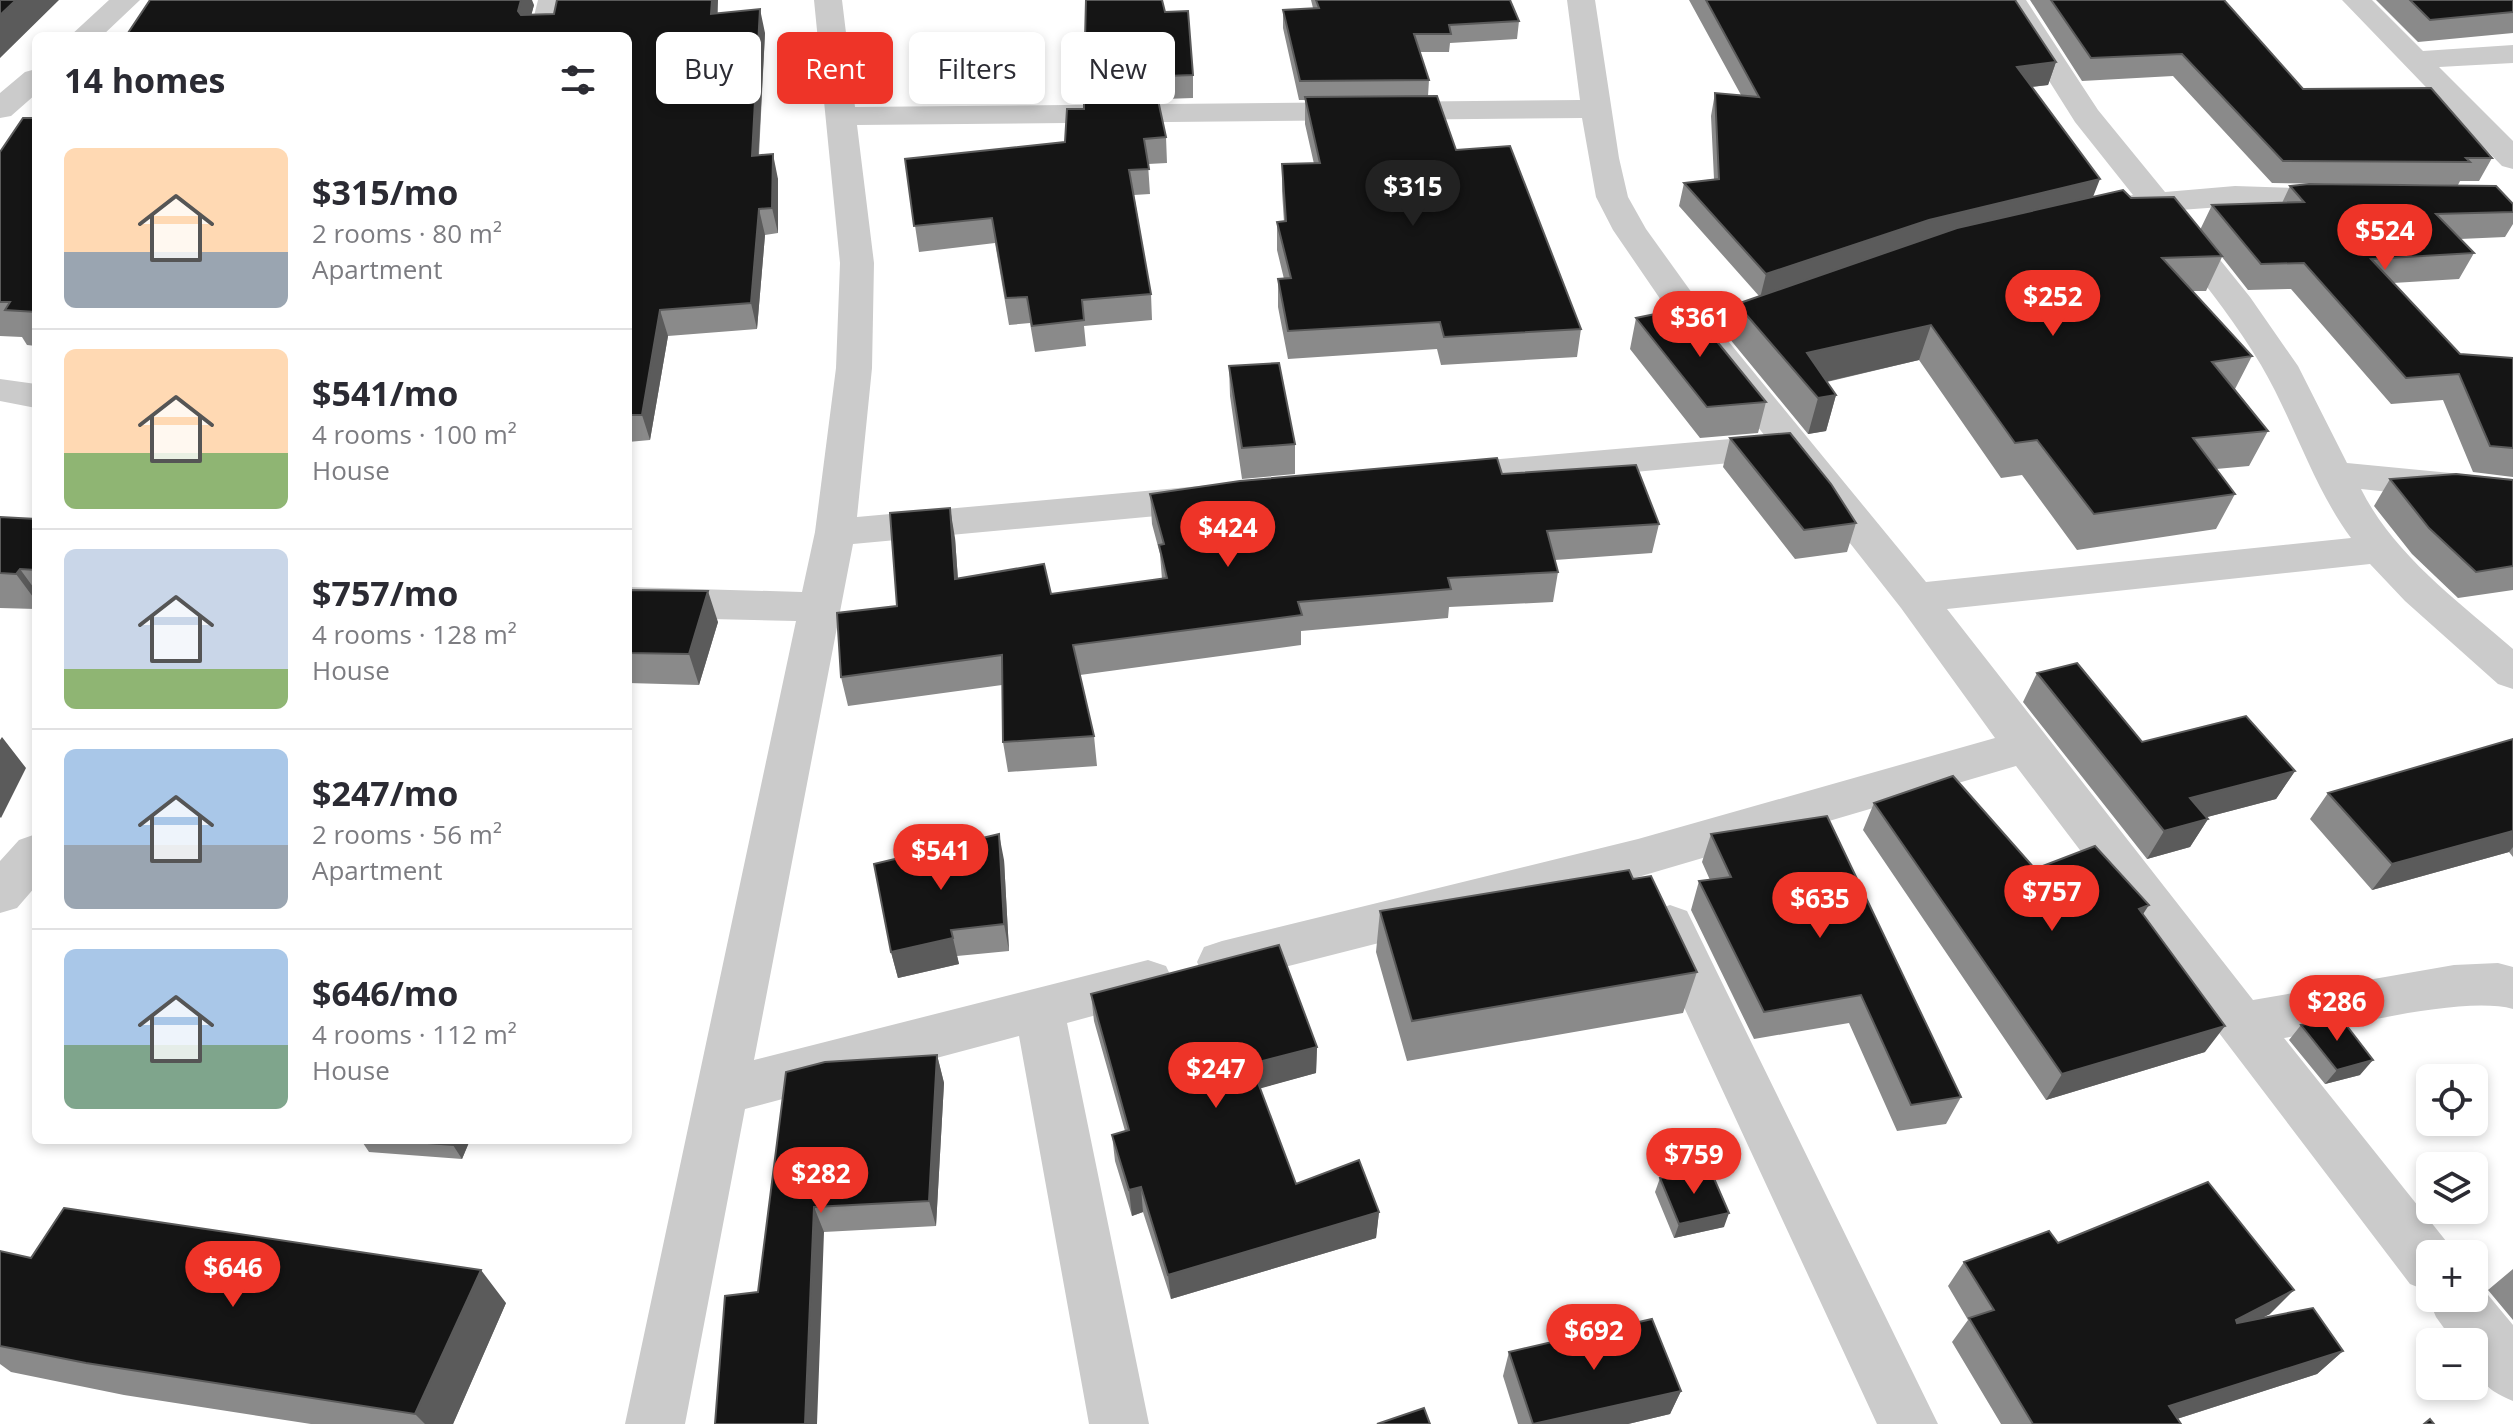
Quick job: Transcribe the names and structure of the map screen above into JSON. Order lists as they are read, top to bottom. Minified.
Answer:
{"page":{"chip":["Buy","Rent","Filters","New"],"heading":"14 homes","list":[{"name":"$315/mo","note":"2 rooms · 80 m² · Apartment"},{"name":"$541/mo","note":"4 rooms · 100 m² · House"},{"name":"$757/mo","note":"4 rooms · 128 m² · House"},{"name":"$247/mo","note":"2 rooms · 56 m² · Apartment"},{"name":"$646/mo","note":"4 rooms · 112 m² · House"}],"price":["$315","$524","$252","$361","$424","$541","$757","$635","$286","$247","$759","$282","$646","$692"],"map_buttons":["+","−"]}}
